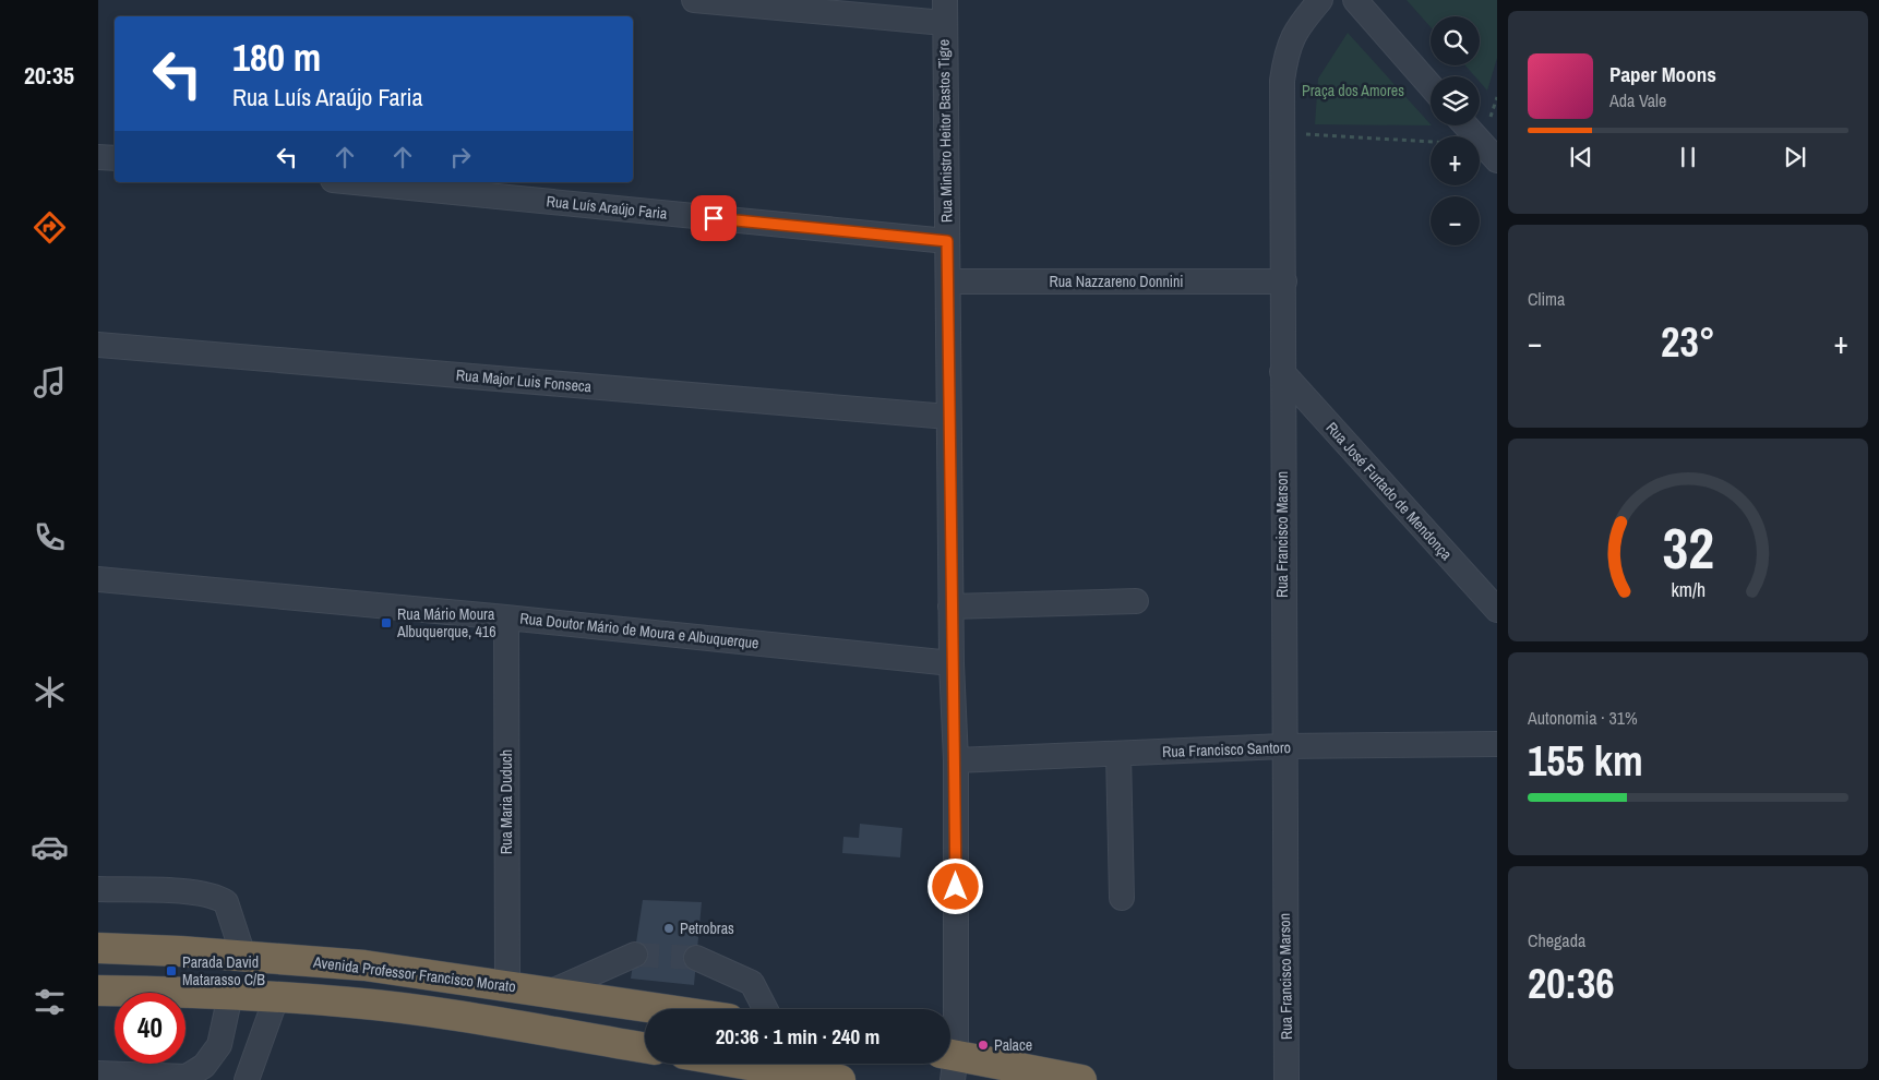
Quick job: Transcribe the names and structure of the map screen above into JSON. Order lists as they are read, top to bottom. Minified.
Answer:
{"streets":{"highway":["Avenida Professor Francisco Morato"],"street":["Rua Ministro Heitor Bastos Tigre","Rua Luís Araújo Faria","Rua Nazzareno Donnini","Rua Major Luis Fonseca","Rua José Furtado de Mendonça","Rua Francisco Marson","Rua Doutor Mário de Moura e Albuquerque","Rua Francisco Santoro","Rua Maria Duduch"]},"crossings":[["Rua Ministro Heitor Bastos Tigre","Rua Luís Araújo Faria"],["Rua Ministro Heitor Bastos Tigre","Rua Nazzareno Donnini"],["Rua Ministro Heitor Bastos Tigre","Rua Major Luis Fonseca"],["Rua Ministro Heitor Bastos Tigre","Rua Doutor Mário de Moura e Albuquerque"],["Rua Ministro Heitor Bastos Tigre","Rua Francisco Santoro"],["Rua Nazzareno Donnini","Rua Francisco Marson"],["Rua José Furtado de Mendonça","Rua Francisco Marson"],["Rua Francisco Marson","Rua Francisco Santoro"],["Rua Doutor Mário de Moura e Albuquerque","Rua Maria Duduch"],["Rua Maria Duduch","Avenida Professor Francisco Morato"]],"parks":["Praça dos Amores"],"places":{"transit":["Rua Mário Moura Albuquerque, 416","Parada David Matarasso C/B"],"other":["Petrobras","Palace"]},"page":{"tabs":"20:35","map_buttons":["+","−"],"turn":["180 m","Rua Luís Araújo Faria"],"song":["Paper Moons","Ada Vale"],"tile":["Clima",["Autonomia · 31%","155 km"],["Chegada","20:36"]],"heat":["−","23°","+"],"limit":"40","trip":"20:36 · 1 min · 240 m","gauge":["32","km/h"]}}
